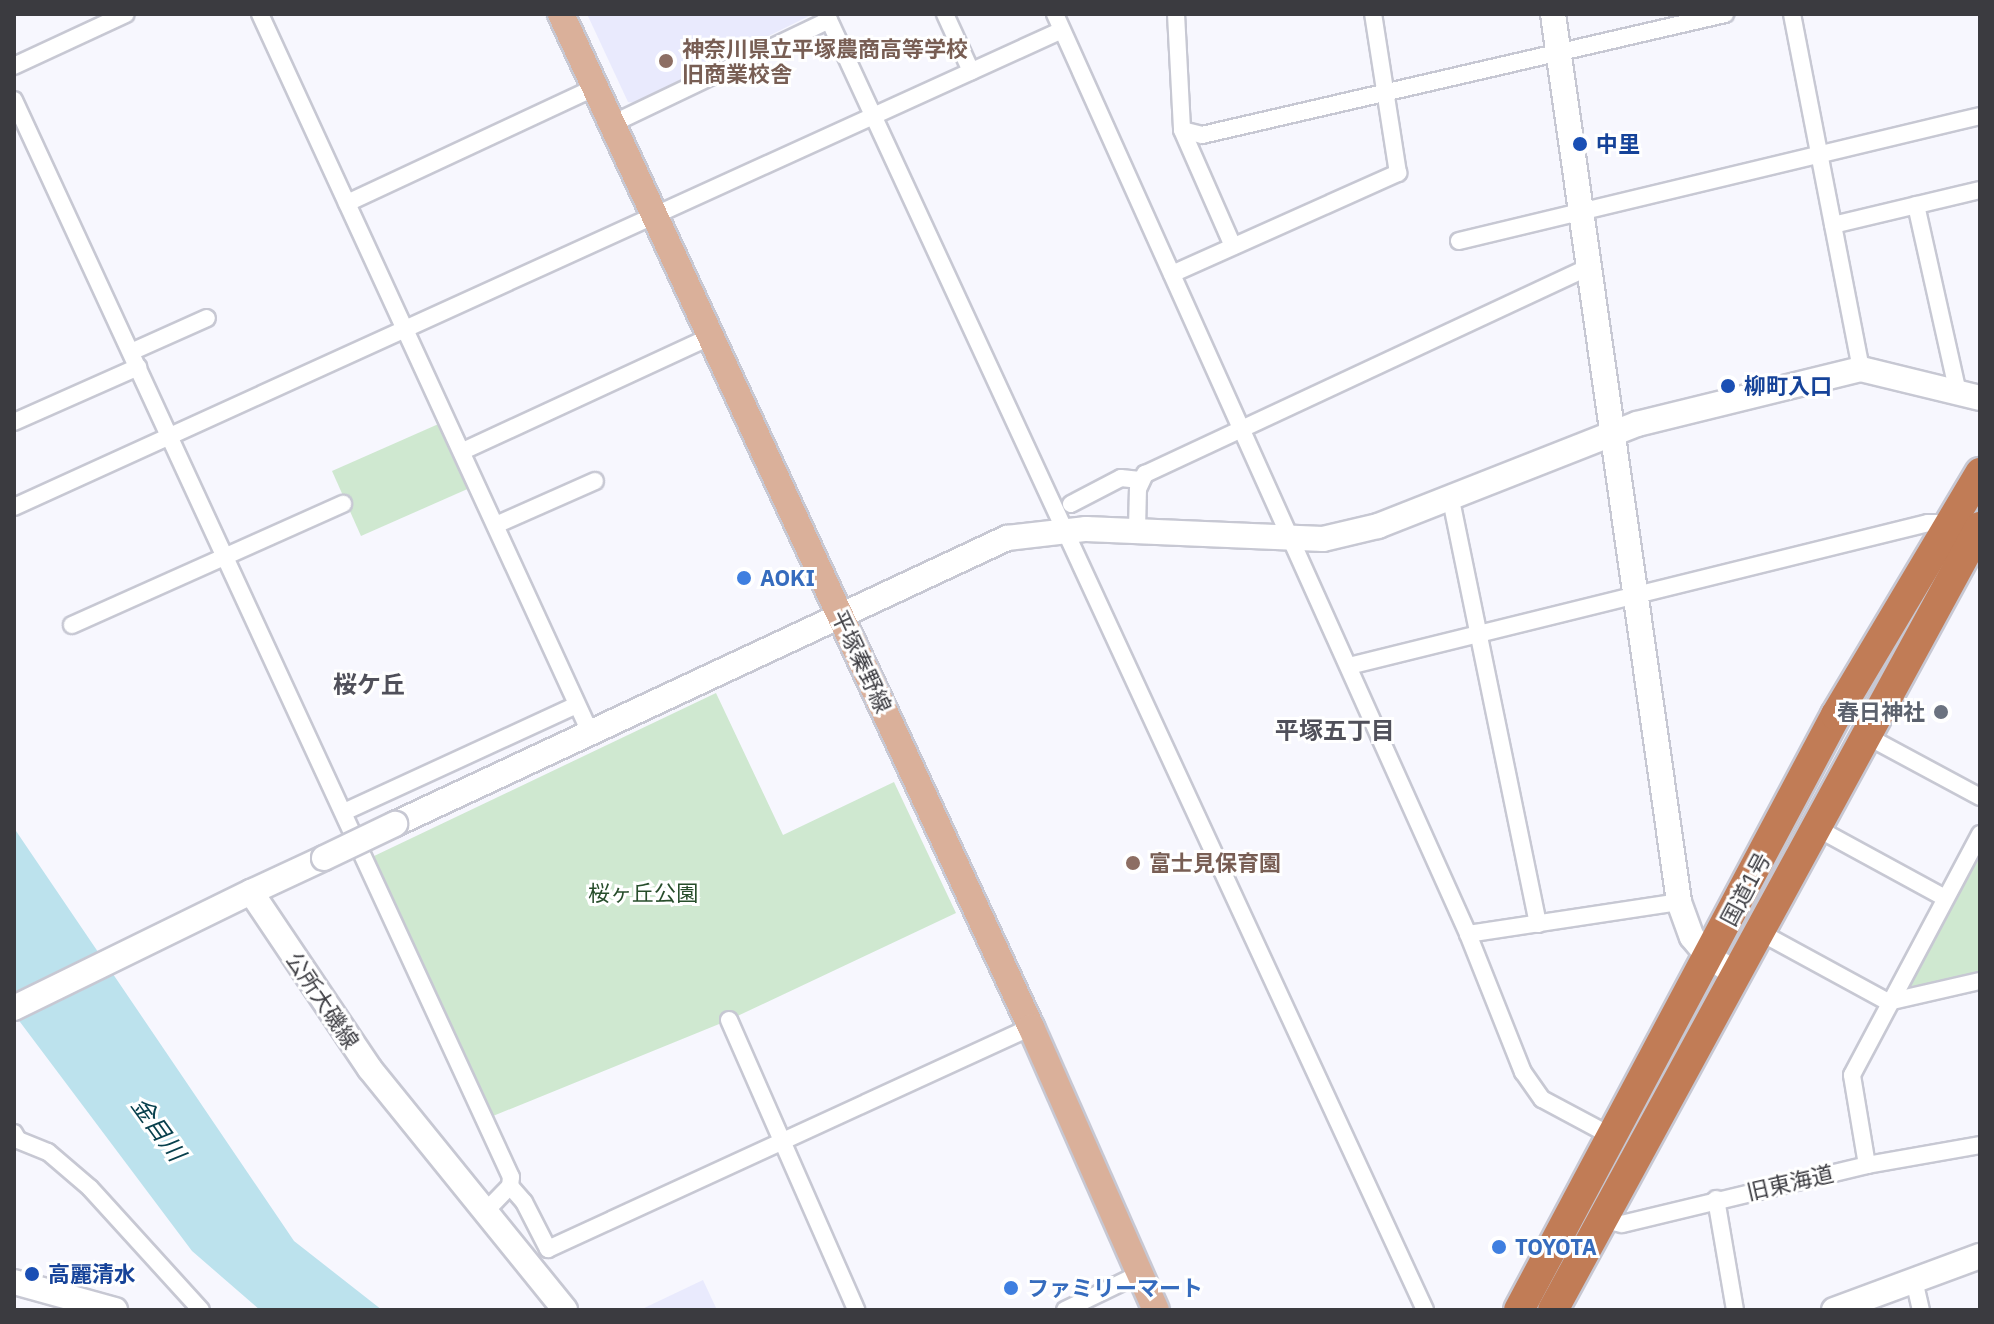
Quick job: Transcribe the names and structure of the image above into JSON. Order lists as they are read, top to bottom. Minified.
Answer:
{"streets":{"highway":["国道1号"],"main road":["平塚秦野線"],"street":["公所大磯線","旧東海道"]},"crossings":[["国道1号","旧東海道"]],"districts":["桜ケ丘","平塚五丁目"],"water":["金目川"],"parks":["桜ヶ丘公園"],"places":["神奈川県立平塚農商高等学校 旧商業校舎","中里","柳町入口","AOKI","春日神社","富士見保育園","TOYOTA","高麗清水","ファミリーマート"]}
